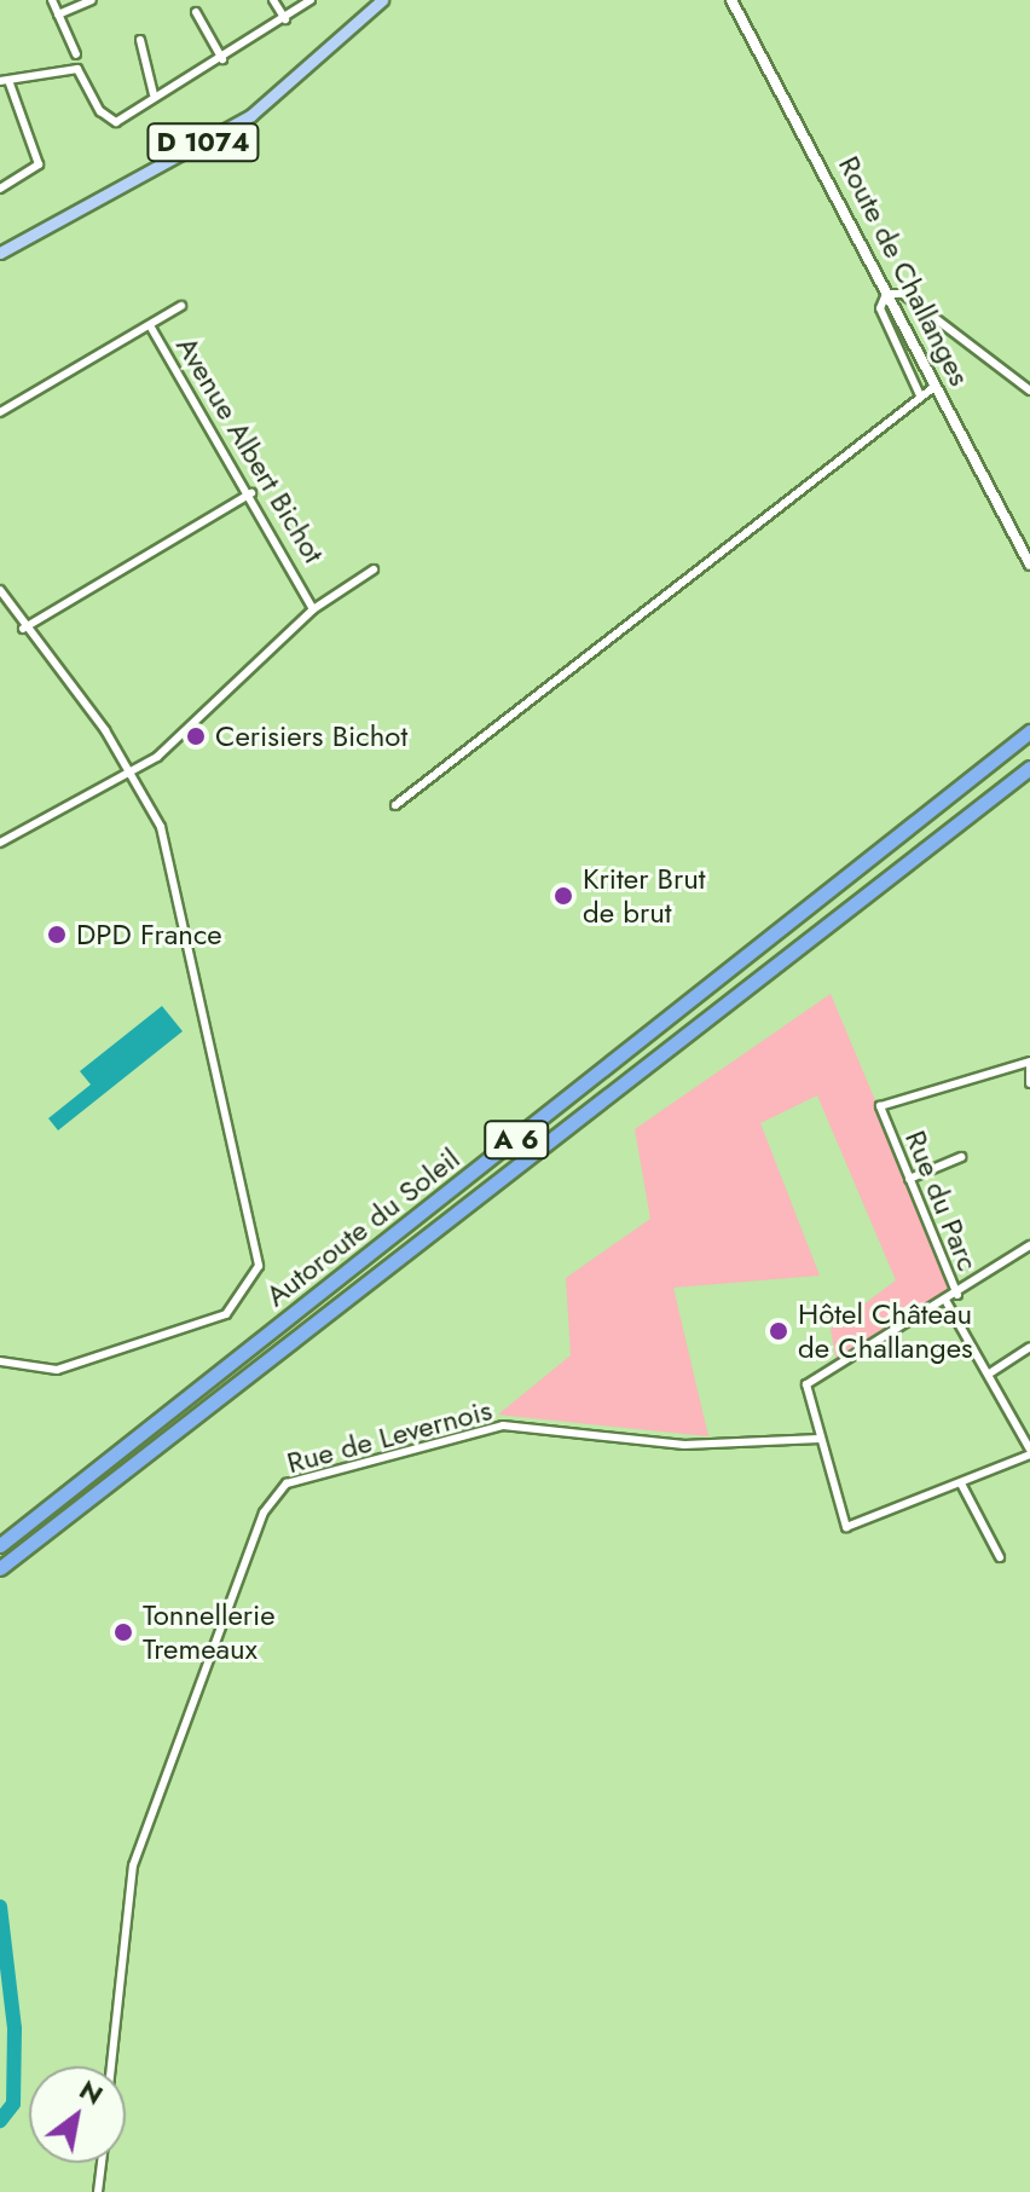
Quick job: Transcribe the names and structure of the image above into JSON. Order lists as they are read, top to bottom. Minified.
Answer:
{"streets":{"highway":["A 6","Autoroute du Soleil"],"main road":["D 1074"],"street":["Route de Challanges","Avenue Albert Bichot","Rue du Parc","Rue de Levernois"]},"places":["Cerisiers Bichot","Kriter Brut de brut","DPD France","Hôtel Château de Challanges","Tonnellerie Tremeaux"],"north":"top right"}
